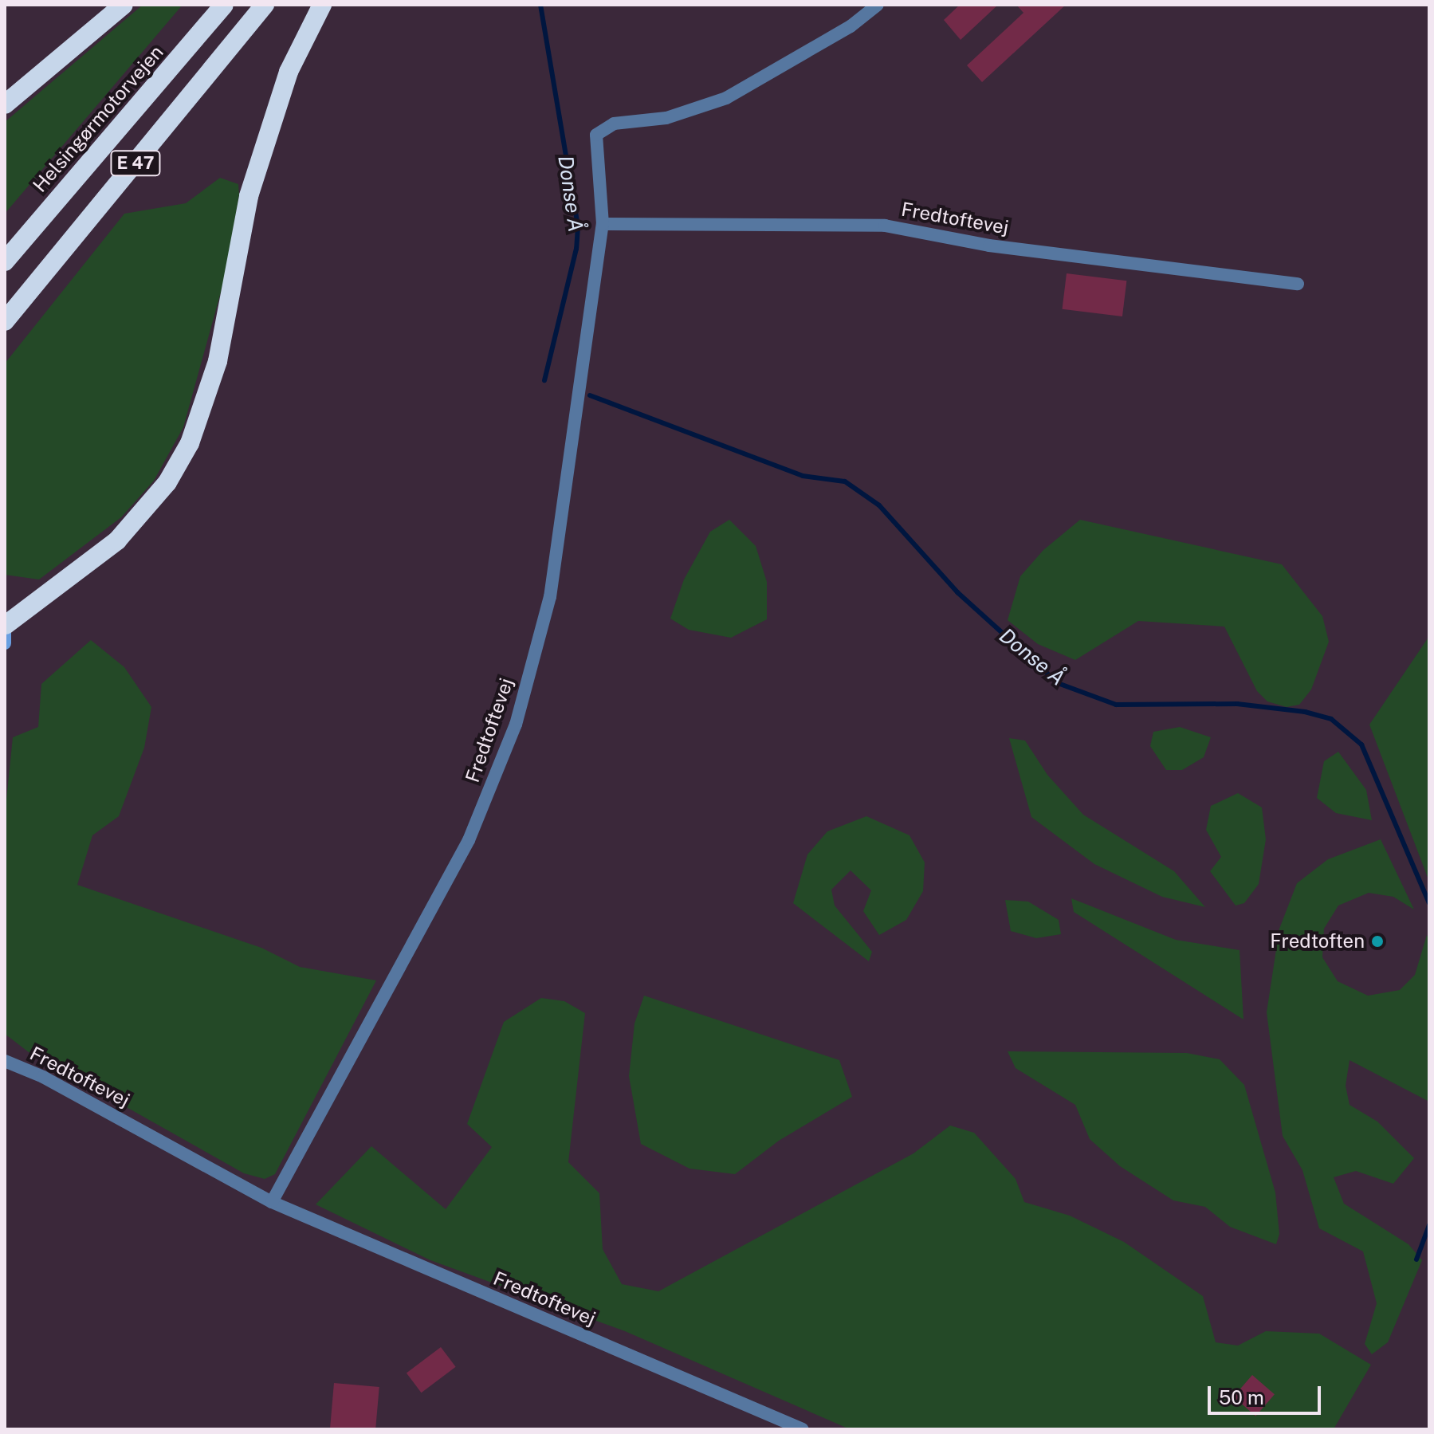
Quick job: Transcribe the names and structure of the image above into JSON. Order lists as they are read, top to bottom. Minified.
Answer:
{"streets":{"highway":["Helsingørmotorvejen","E 47"],"street":["Fredtoftevej"]},"water":["Donse Å"],"places":["Fredtoften"],"scale_bar":"50 m"}
